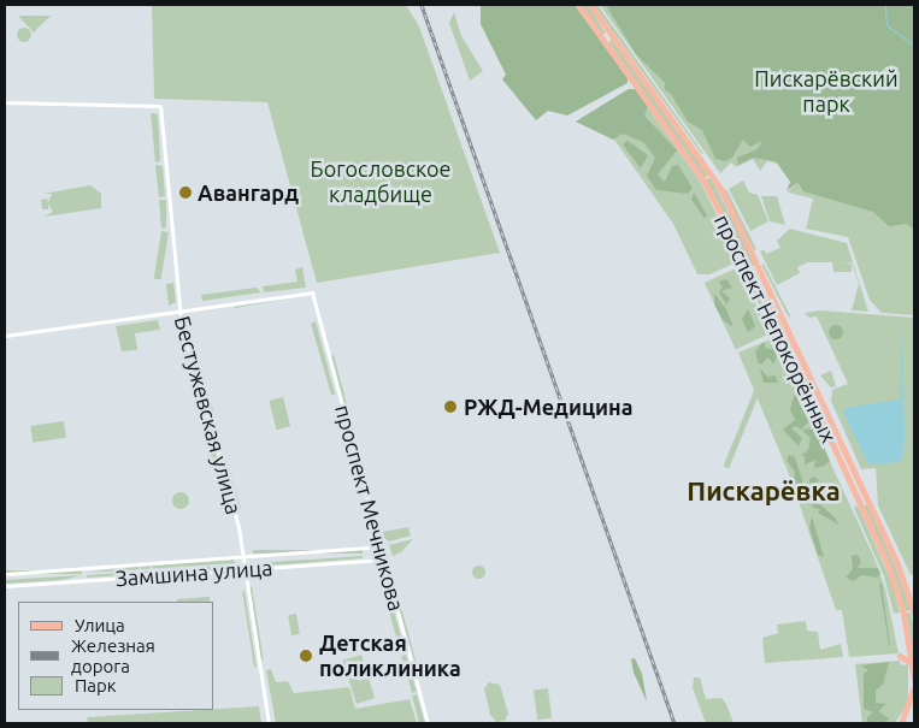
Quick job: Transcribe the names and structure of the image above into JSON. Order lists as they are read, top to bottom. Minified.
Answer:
{"streets":{"main road":["проспект Непокорённых"],"street":["Бестужевская улица","проспект Мечникова","Замшина улица"]},"crossings":[["Бестужевская улица","проспект Мечникова"],["Бестужевская улица","Замшина улица"],["проспект Мечникова","Замшина улица"]],"districts":["Пискарёвка"],"parks":["Пискарёвский парк","Богословское кладбище"],"places":["Авангард","РЖД-Медицина","Детская поликлиника"],"legend":["Улица","Железная дорога","Парк"]}
